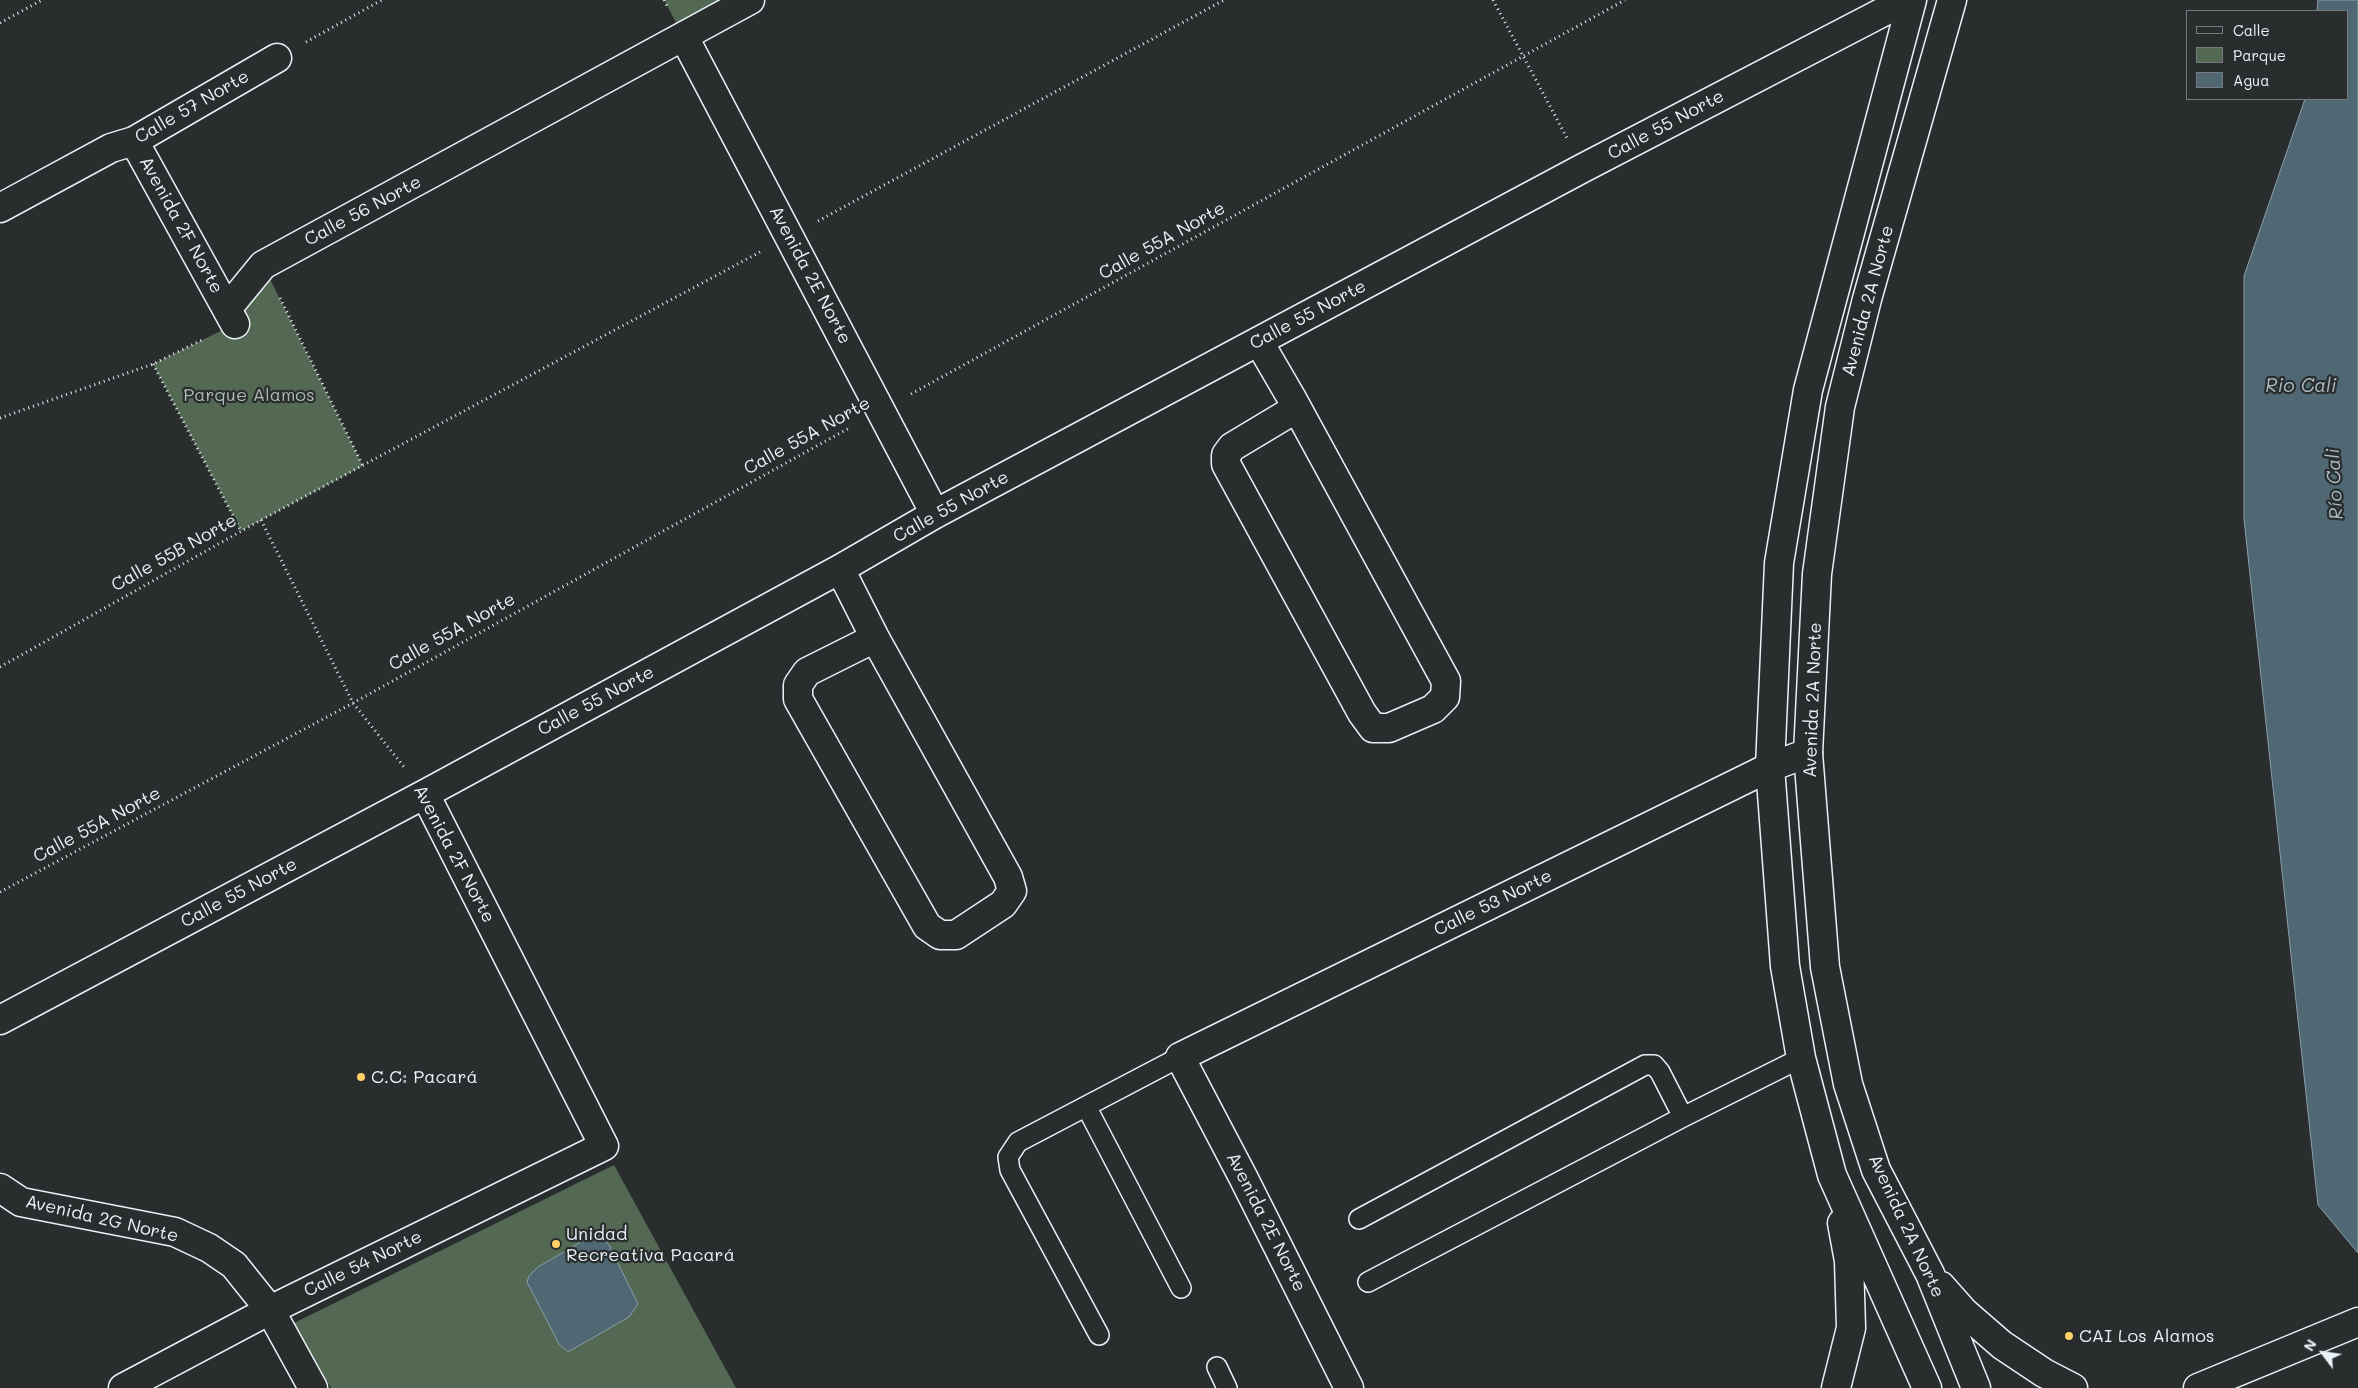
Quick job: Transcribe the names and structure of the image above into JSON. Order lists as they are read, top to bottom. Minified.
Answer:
{"streets":{"street":["Calle 57 Norte","Calle 55 Norte","Calle 56 Norte","Avenida 2F Norte","Avenida 2E Norte","Avenida 2A Norte","Calle 53 Norte","Avenida 2G Norte","Calle 54 Norte"],"path":["Calle 55A Norte","Calle 55B Norte"]},"crossings":[["Calle 57 Norte","Avenida 2F Norte"],["Calle 55 Norte","Avenida 2F Norte"],["Calle 55 Norte","Avenida 2E Norte"],["Calle 56 Norte","Avenida 2F Norte"],["Calle 56 Norte","Avenida 2E Norte"],["Calle 56 Norte","Calle 55B Norte"],["Avenida 2F Norte","Calle 55A Norte"],["Avenida 2F Norte","Calle 55B Norte"],["Avenida 2F Norte","Calle 54 Norte"],["Calle 55A Norte","Avenida 2E Norte"],["Avenida 2E Norte","Calle 53 Norte"],["Avenida 2A Norte","Calle 53 Norte"],["Avenida 2G Norte","Calle 54 Norte"]],"water":["Rio Cali","Río Cali"],"parks":["Parque Alamos"],"places":["C.C: Pacará","Unidad Recreativa Pacará","CAI Los Alamos"],"legend":["Calle","Parque","Agua"],"north":"top left"}
